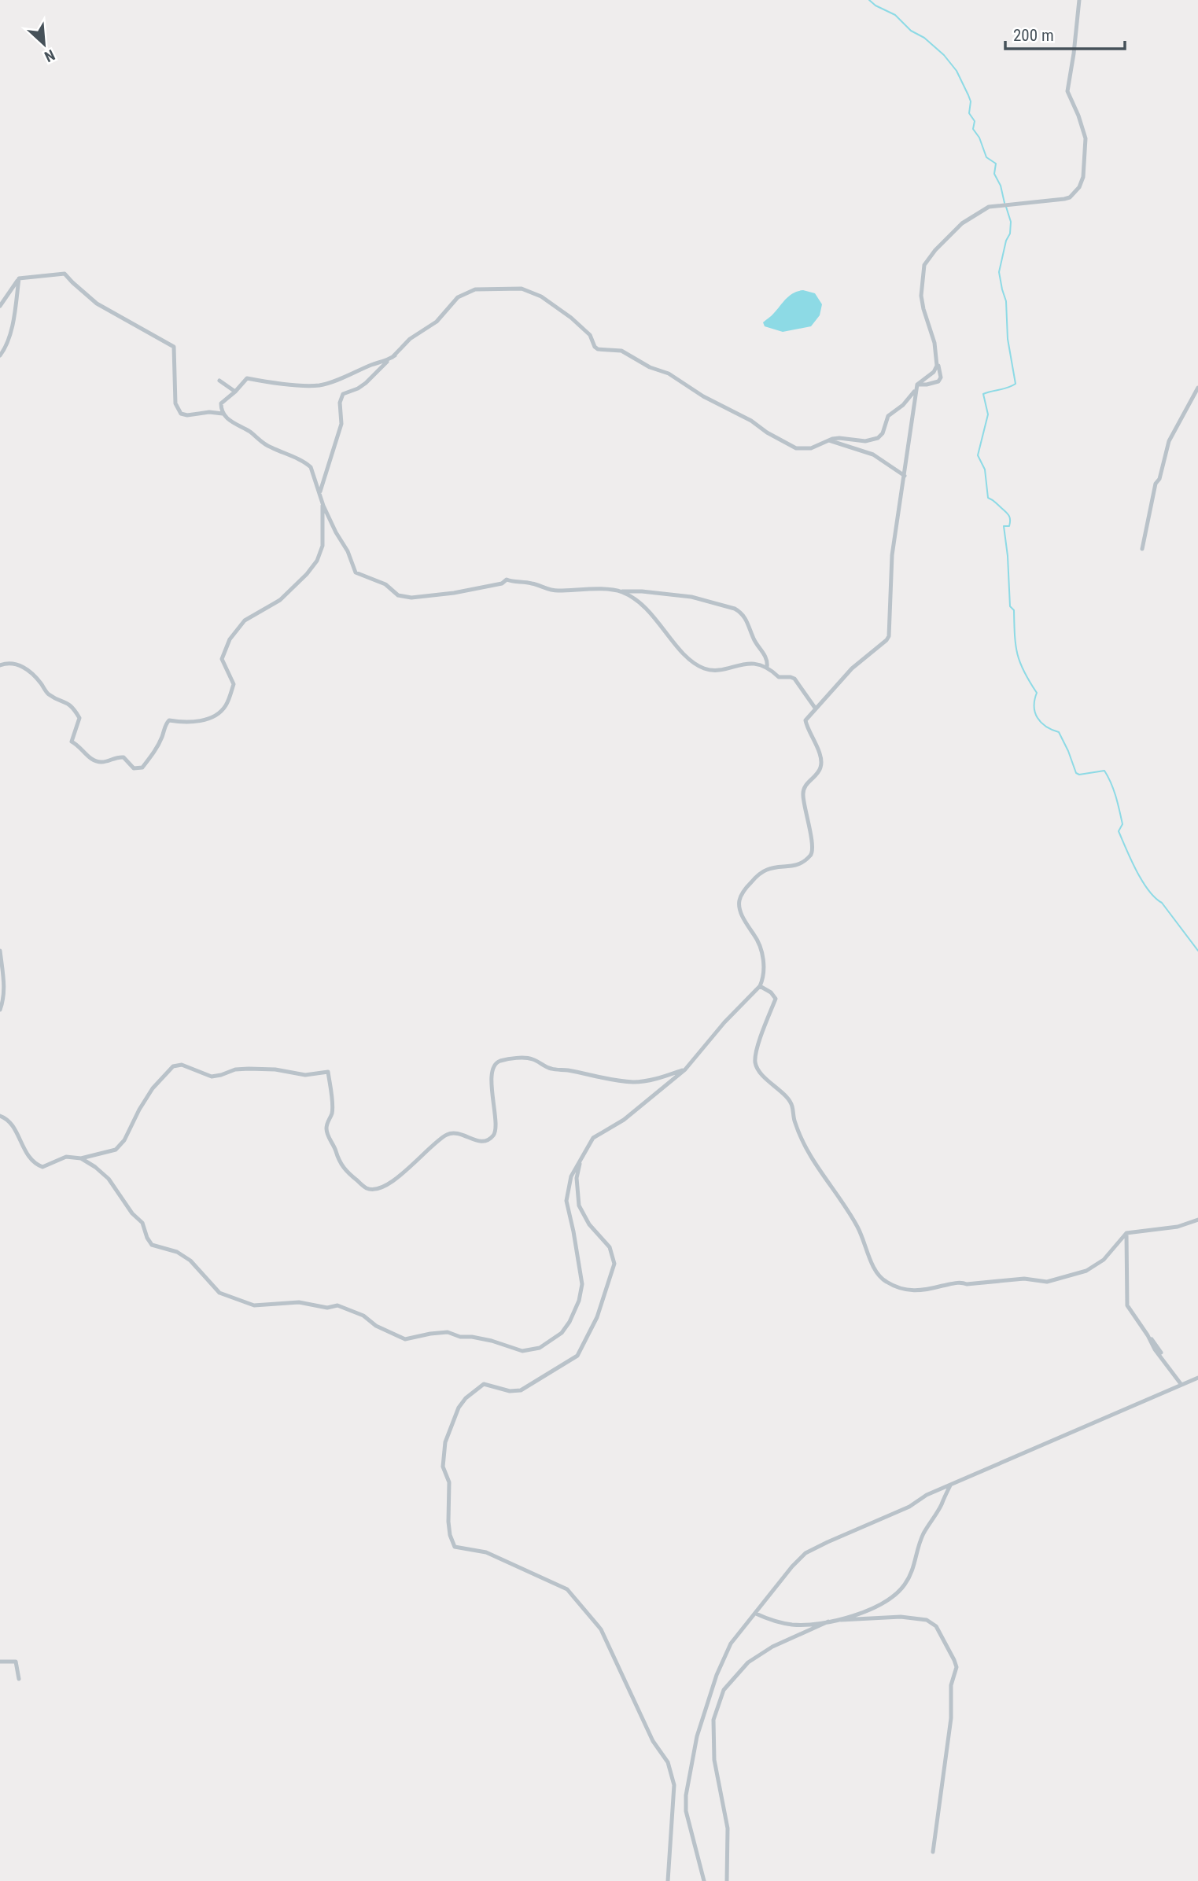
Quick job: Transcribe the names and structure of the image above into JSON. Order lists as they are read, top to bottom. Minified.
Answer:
{"scale_bar":"200 m","north":"bottom right"}
